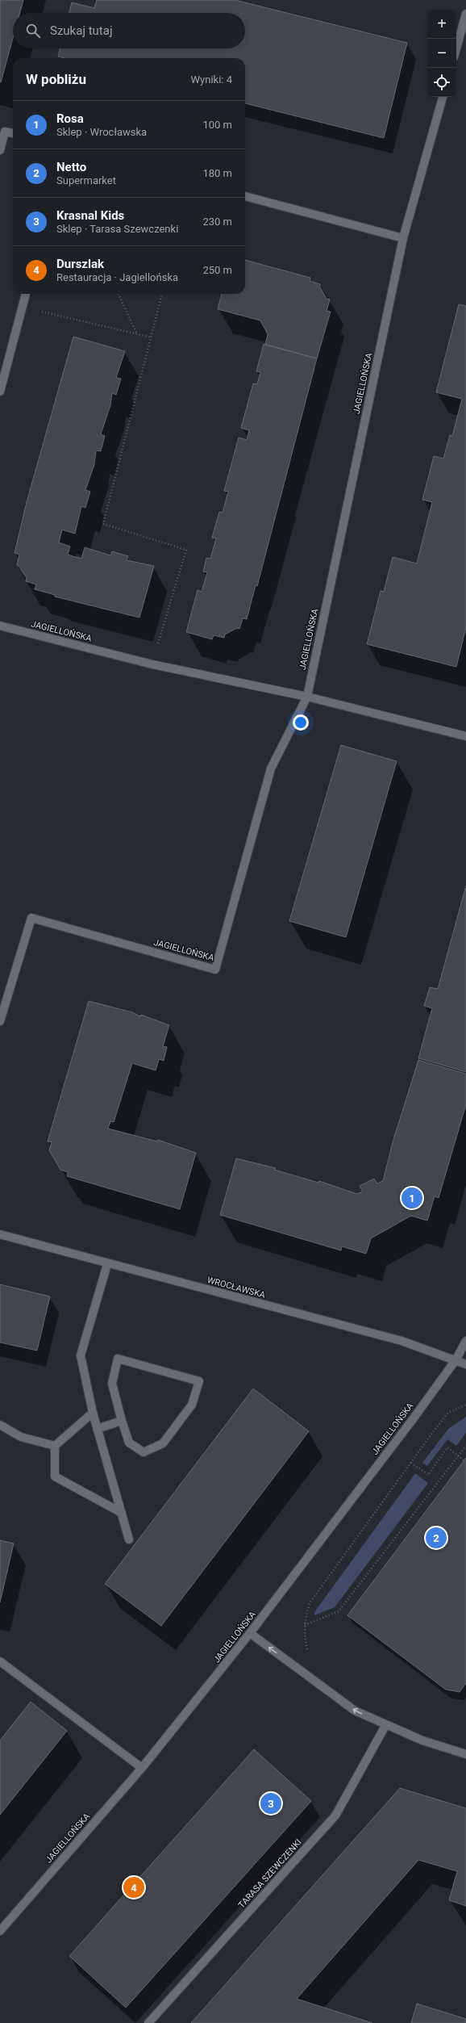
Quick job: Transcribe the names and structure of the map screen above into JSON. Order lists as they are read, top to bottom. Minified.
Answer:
{"streets":{"street":["JAGIELLOŃSKA","WROCŁAWSKA","TARASA SZEWCZENKI"]},"crossings":[["JAGIELLOŃSKA","WROCŁAWSKA"]],"page":{"map_buttons":["+","−"],"search":"Szukaj tutaj","heading":["W pobliżu","Wyniki: 4"],"list":[{"mark":"1","name":"Rosa","note":"Sklep · Wrocławska","value":"100 m"},{"mark":"2","name":"Netto","note":"Supermarket","value":"180 m"},{"mark":"3","name":"Krasnal Kids","note":"Sklep · Tarasa Szewczenki","value":"230 m"},{"mark":"4","name":"Durszlak","note":"Restauracja · Jagiellońska","value":"250 m"}],"pins":["1","2","3","4"]}}
